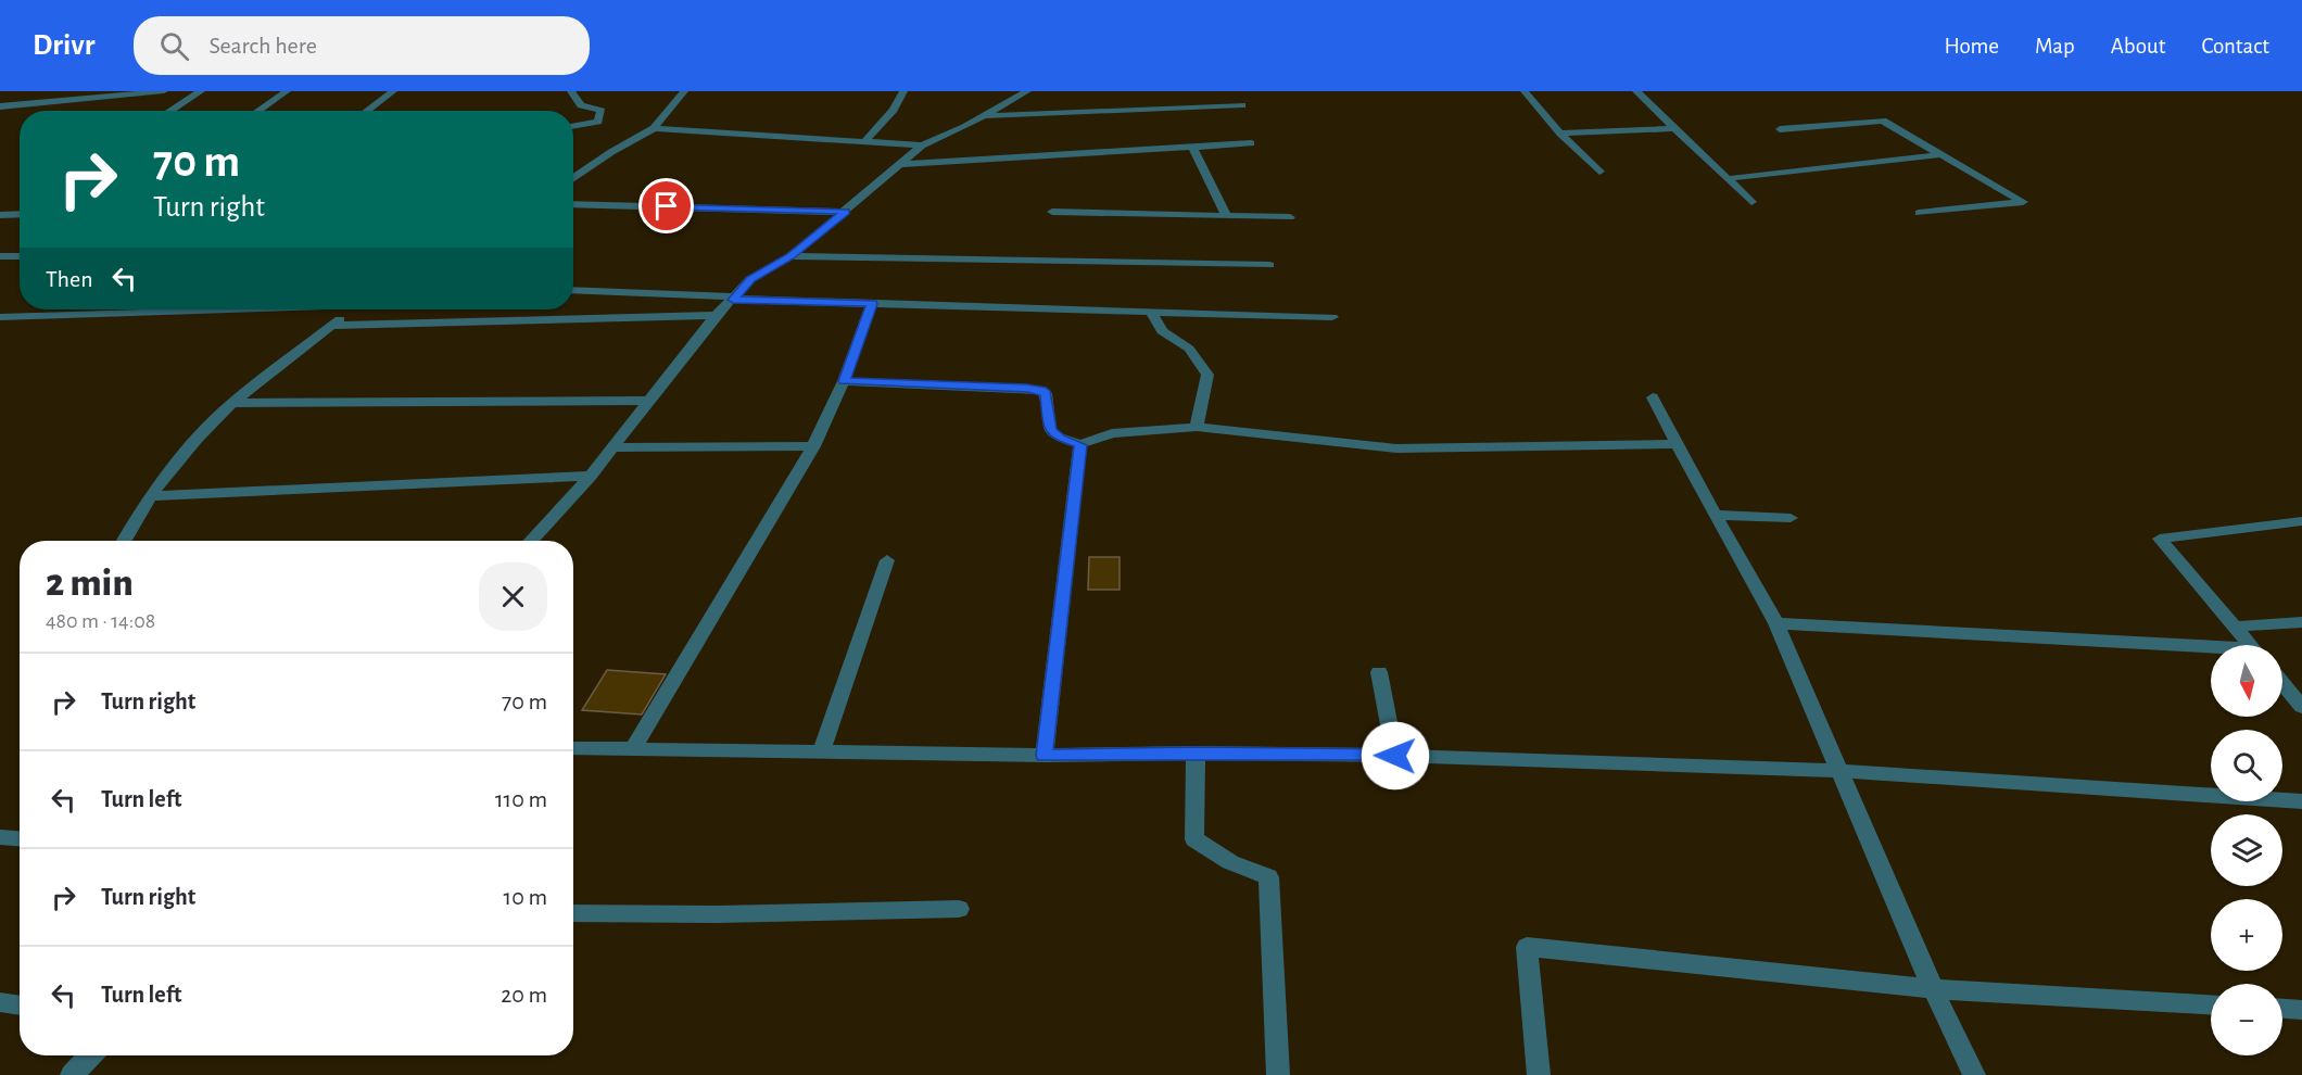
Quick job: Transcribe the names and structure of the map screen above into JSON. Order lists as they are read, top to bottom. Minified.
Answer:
{"north":"bottom","page":{"header":"Drivr","search":"Search here","nav":["Home","Map","About","Contact"],"turn":["70 m","Turn right"],"then":"Then","heading":["2 min","480 m · 14:08"],"map_buttons":["+","−"],"list":[{"name":"Turn right","value":"70 m"},{"name":"Turn left","value":"110 m"},{"name":"Turn right","value":"10 m"},{"name":"Turn left","value":"20 m"}]}}
